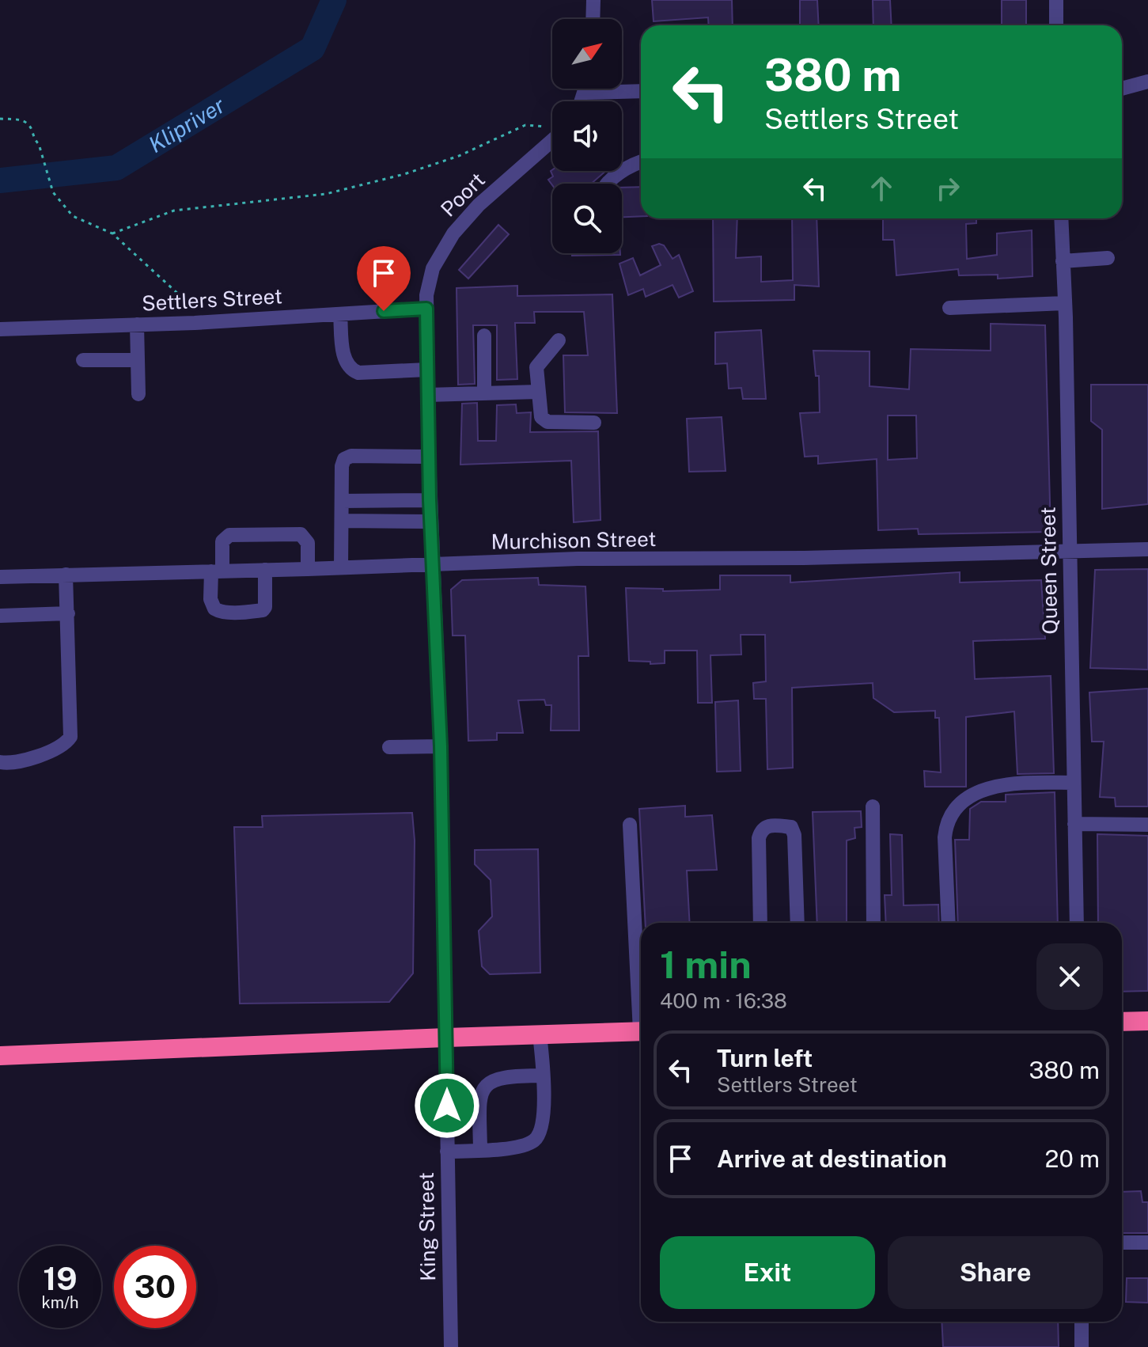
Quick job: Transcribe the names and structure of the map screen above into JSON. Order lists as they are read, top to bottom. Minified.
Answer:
{"streets":{"street":["Poort","Settlers Street","Murchison Street","Queen Street","King Street"]},"crossings":[["Poort","Settlers Street"],["Poort","King Street"],["Settlers Street","King Street"],["Murchison Street","Queen Street"],["Murchison Street","King Street"]],"water":["Klipriver"],"north":"top right","page":{"turn":["380 m","Settlers Street"],"heading":["1 min","400 m · 16:38"],"list":[{"name":"Turn left","note":"Settlers Street","value":"380 m"},{"name":"Arrive at destination","value":"20 m"}],"buttons":["Exit","Share"],"speed":"19 km/h","limit":"30"}}
